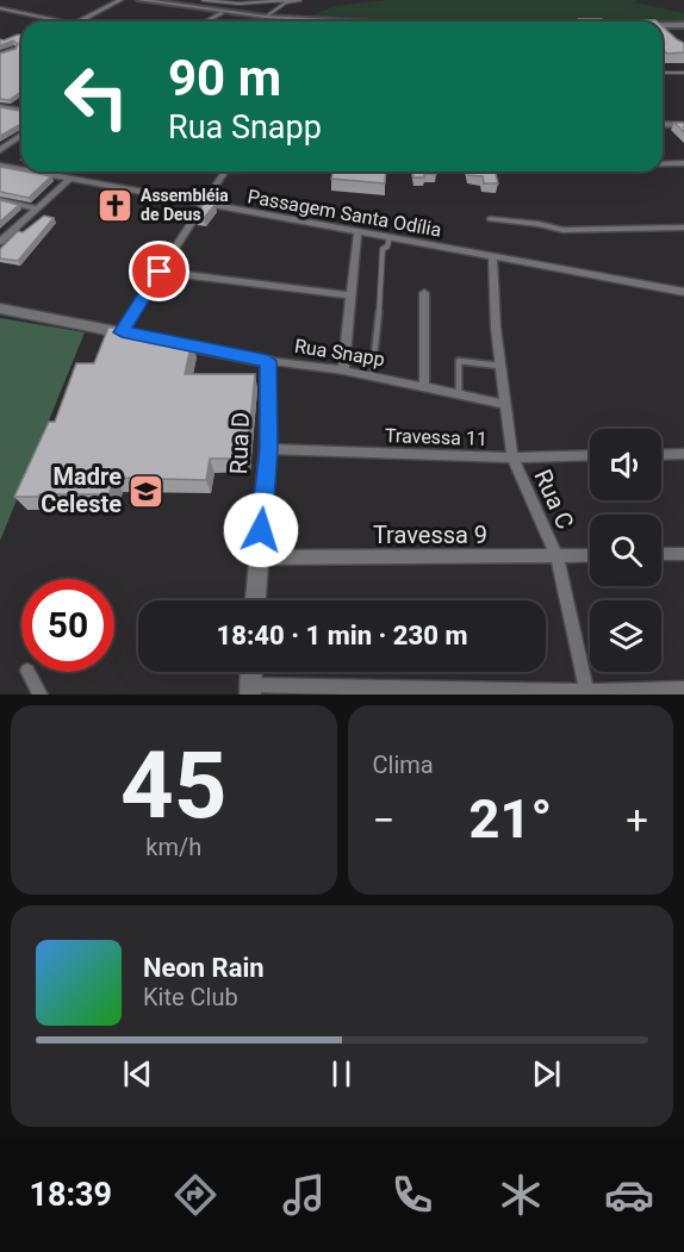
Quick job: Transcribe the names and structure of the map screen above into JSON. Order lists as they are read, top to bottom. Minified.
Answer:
{"streets":{"main road":["Rua Snapp","Rua D"],"street":["Passagem Santa Odília","Travessa 11","Rua C","Travessa 9"]},"crossings":[["Passagem Santa Odília","Rua C"],["Rua Snapp","Rua D"],["Rua Snapp","Rua C"],["Travessa 11","Rua D"],["Travessa 11","Rua C"],["Rua D","Travessa 9"],["Rua C","Travessa 9"]],"places":{"church":["Assembléia de Deus"],"school or university":["Madre Celeste"]},"page":{"turn":["90 m","Rua Snapp"],"limit":"50","trip":"18:40 · 1 min · 230 m","tile":[["45","km/h"],"Clima"],"heat":["−","21°","+"],"song":["Neon Rain","Kite Club"],"tabs":"18:39"}}
